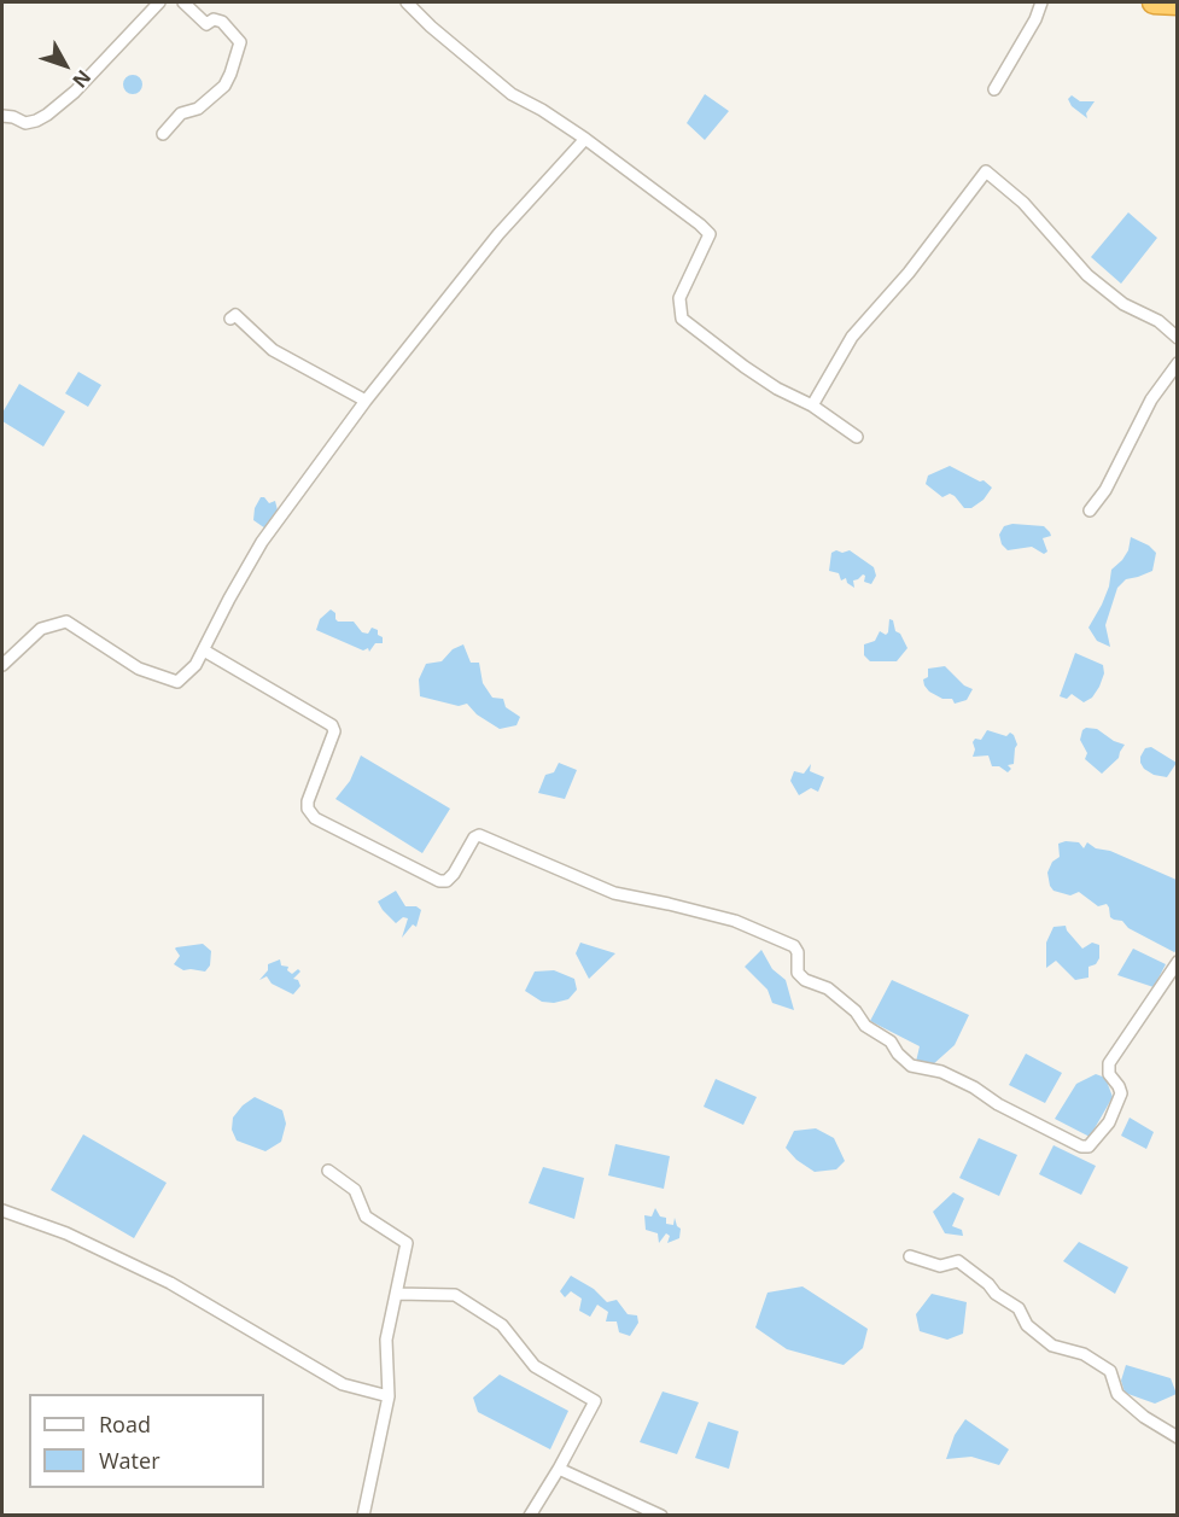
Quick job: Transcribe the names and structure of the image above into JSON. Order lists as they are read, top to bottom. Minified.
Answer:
{"legend":["Road","Water"],"north":"bottom right"}
